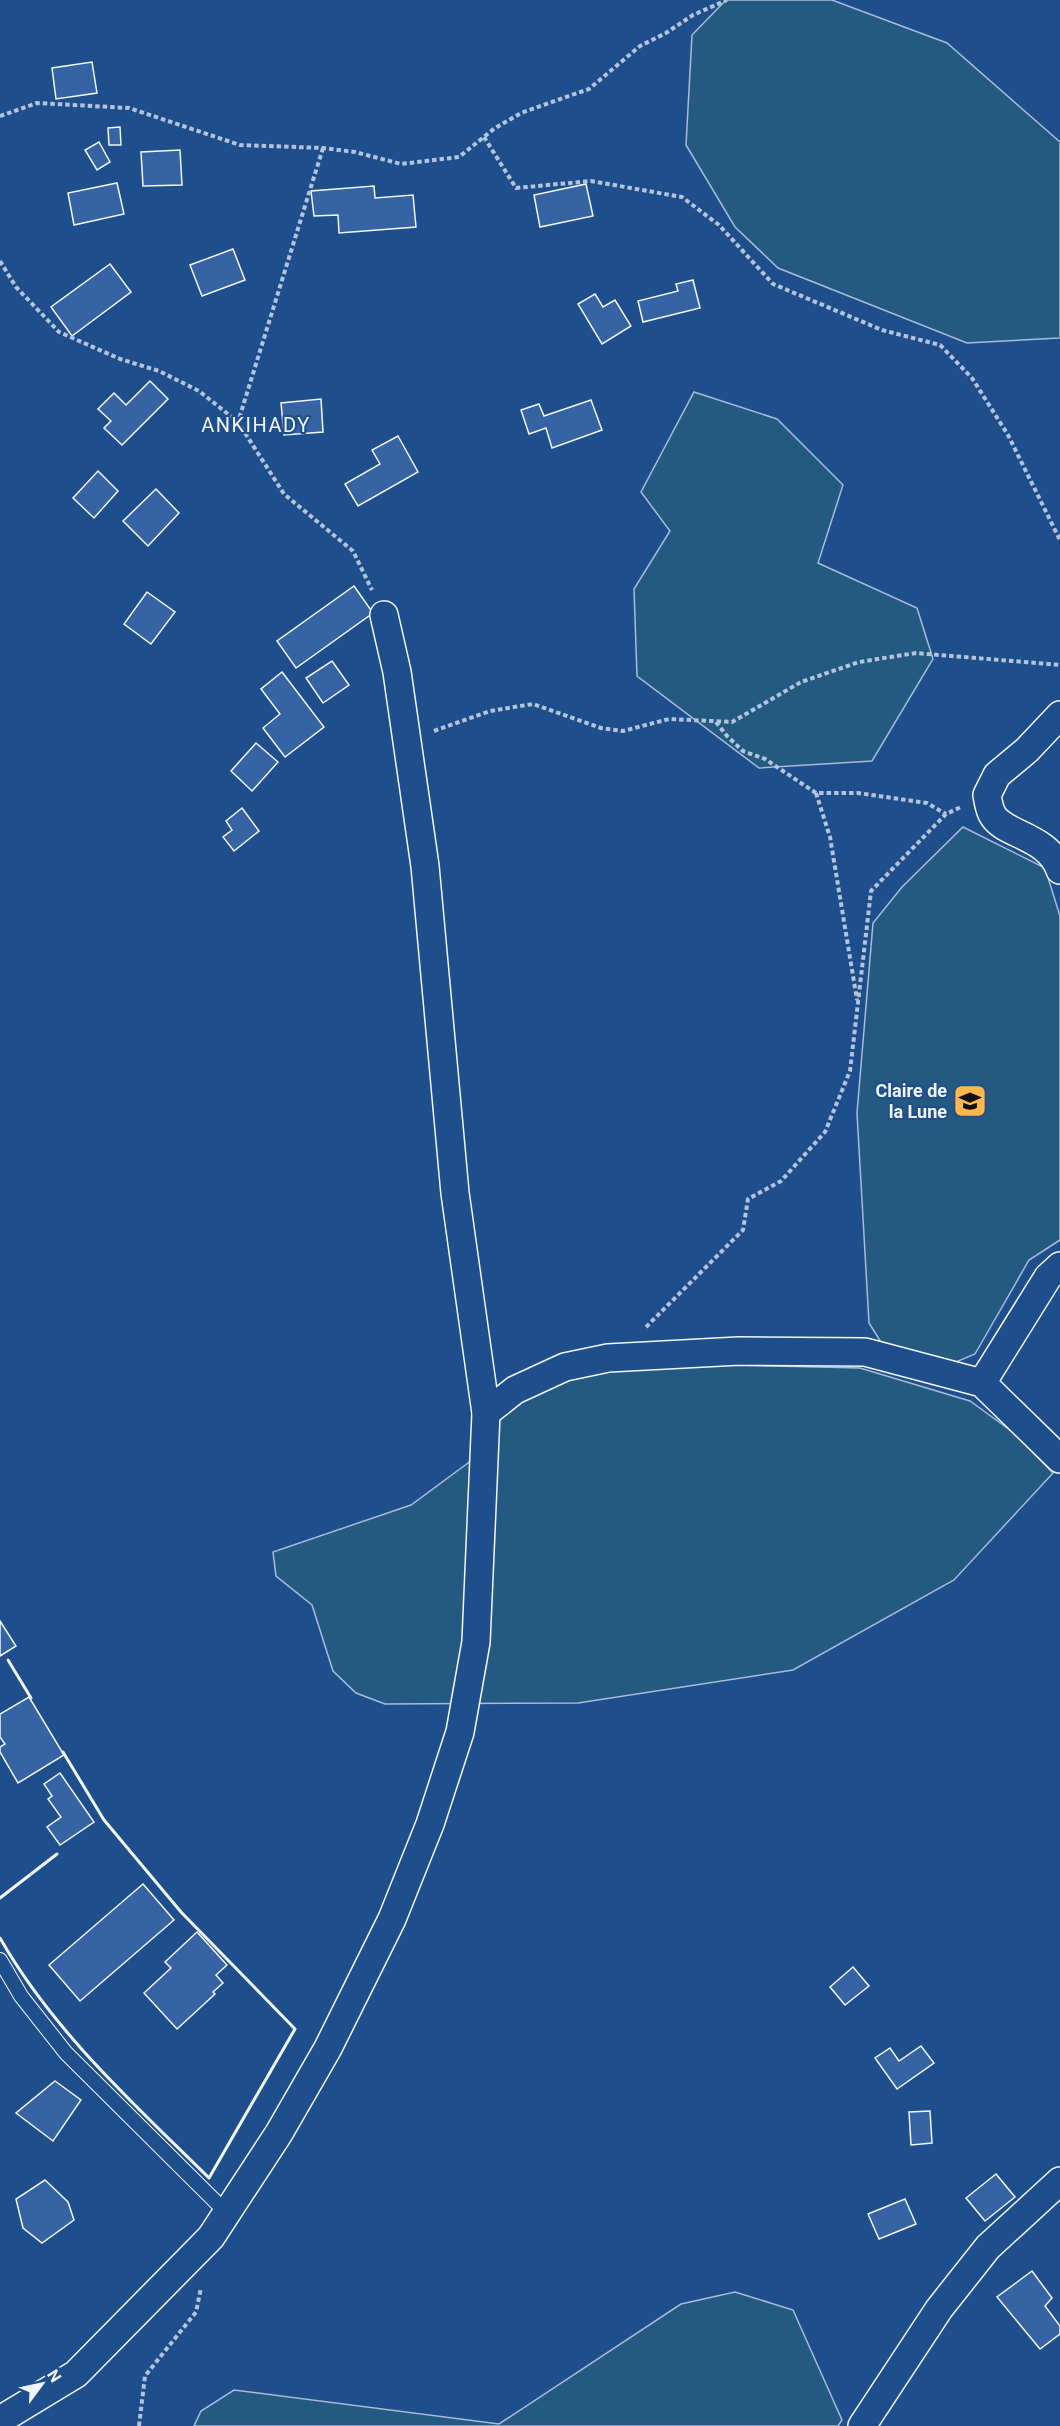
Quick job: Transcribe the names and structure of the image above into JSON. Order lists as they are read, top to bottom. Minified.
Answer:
{"districts":["ANKIHADY"],"places":{"school or university":["Claire de la Lune"]},"north":"top right"}
